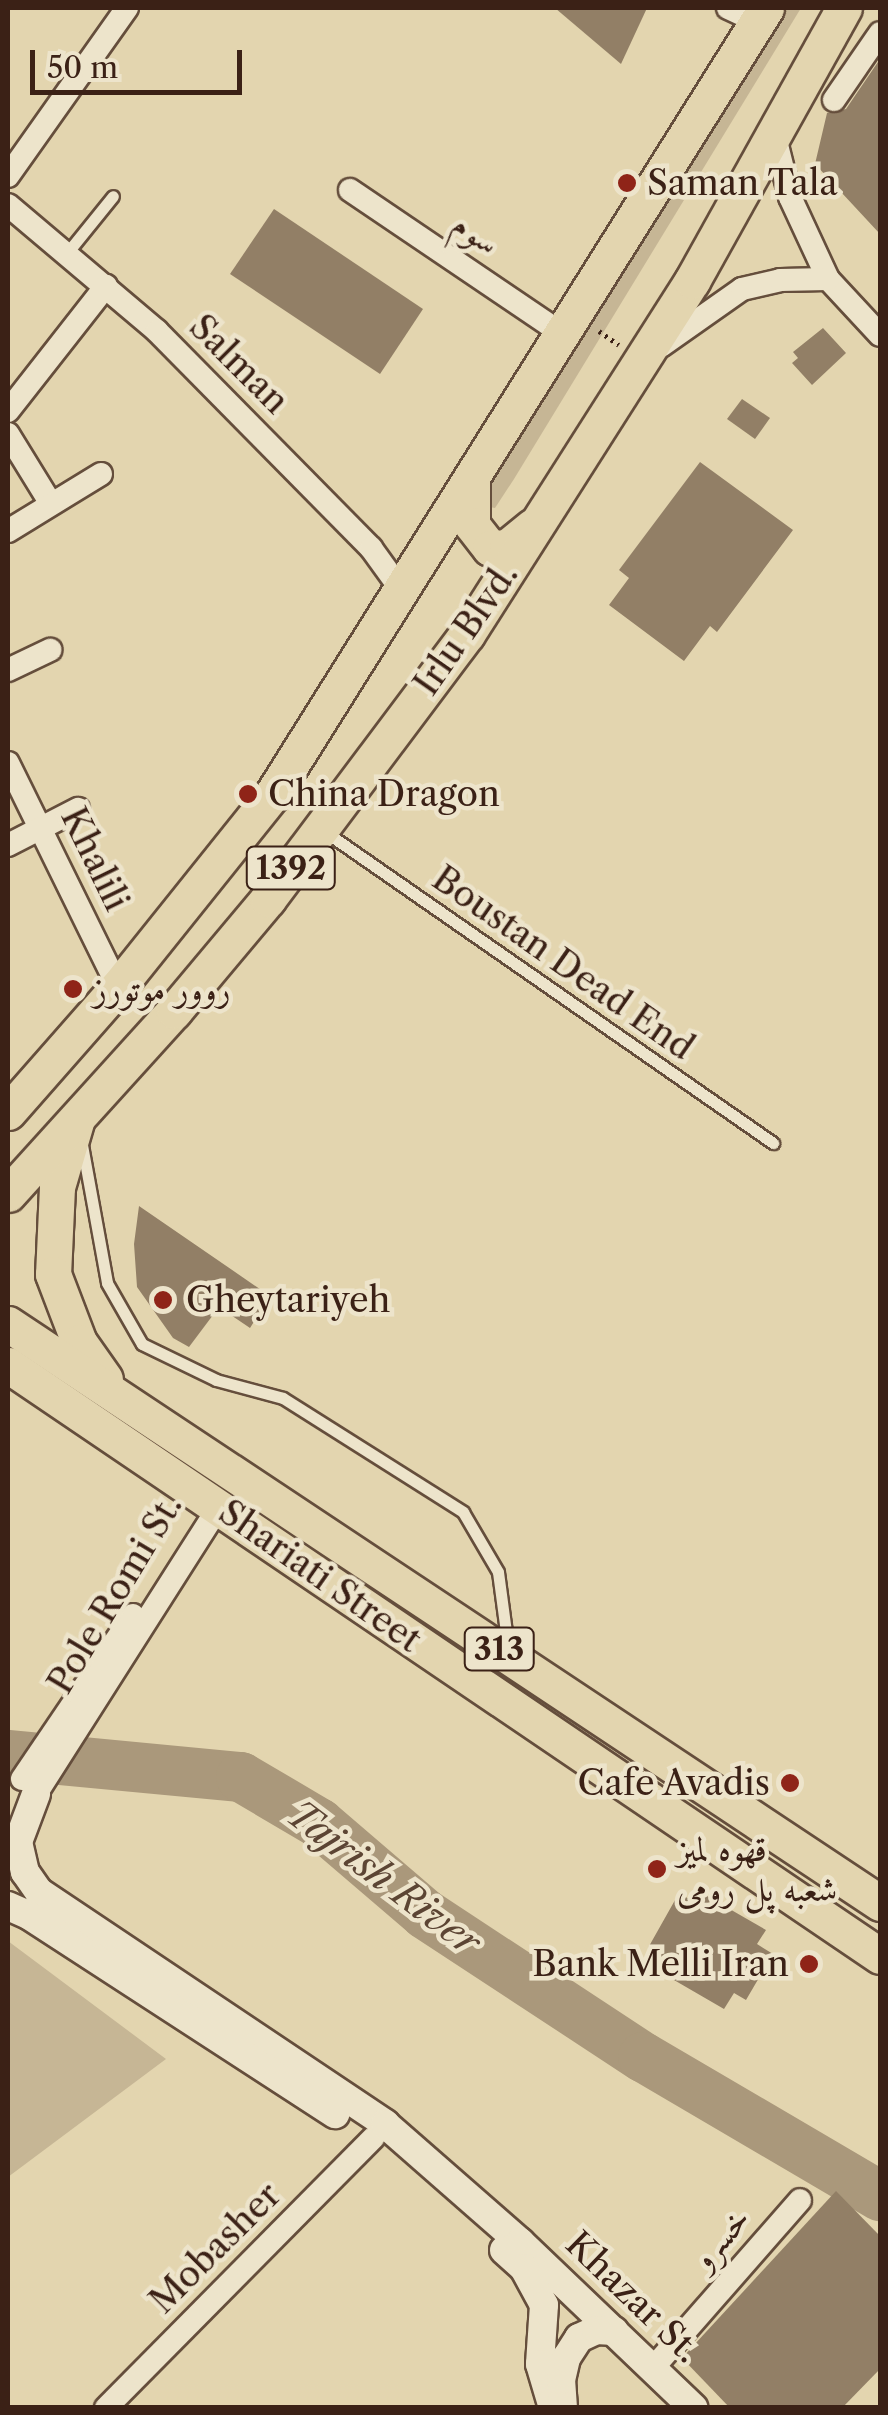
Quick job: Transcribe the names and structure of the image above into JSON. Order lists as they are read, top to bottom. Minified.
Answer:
{"streets":{"main road":["Irlu Blvd.","1392","Shariati Street","313"],"street":["سوم","Salman","Khalili","Pole Romi St.","خسرو","Mobasher","Khazar St."],"lane":["Boustan Dead End"]},"crossings":[["سوم","Irlu Blvd."],["Salman","Irlu Blvd."],["Irlu Blvd.","Khalili"],["Irlu Blvd.","Boustan Dead End"],["Shariati Street","Pole Romi St."],["Pole Romi St.","Khazar St."],["خسرو","Khazar St."]],"water":["Tajrish River"],"places":["Saman Tala","China Dragon","روور موتورز","Gheytariyeh","Cafe Avadis","قهوه لمیز شعبه پل رومی","Bank Melli Iran"],"scale_bar":"50 m"}
